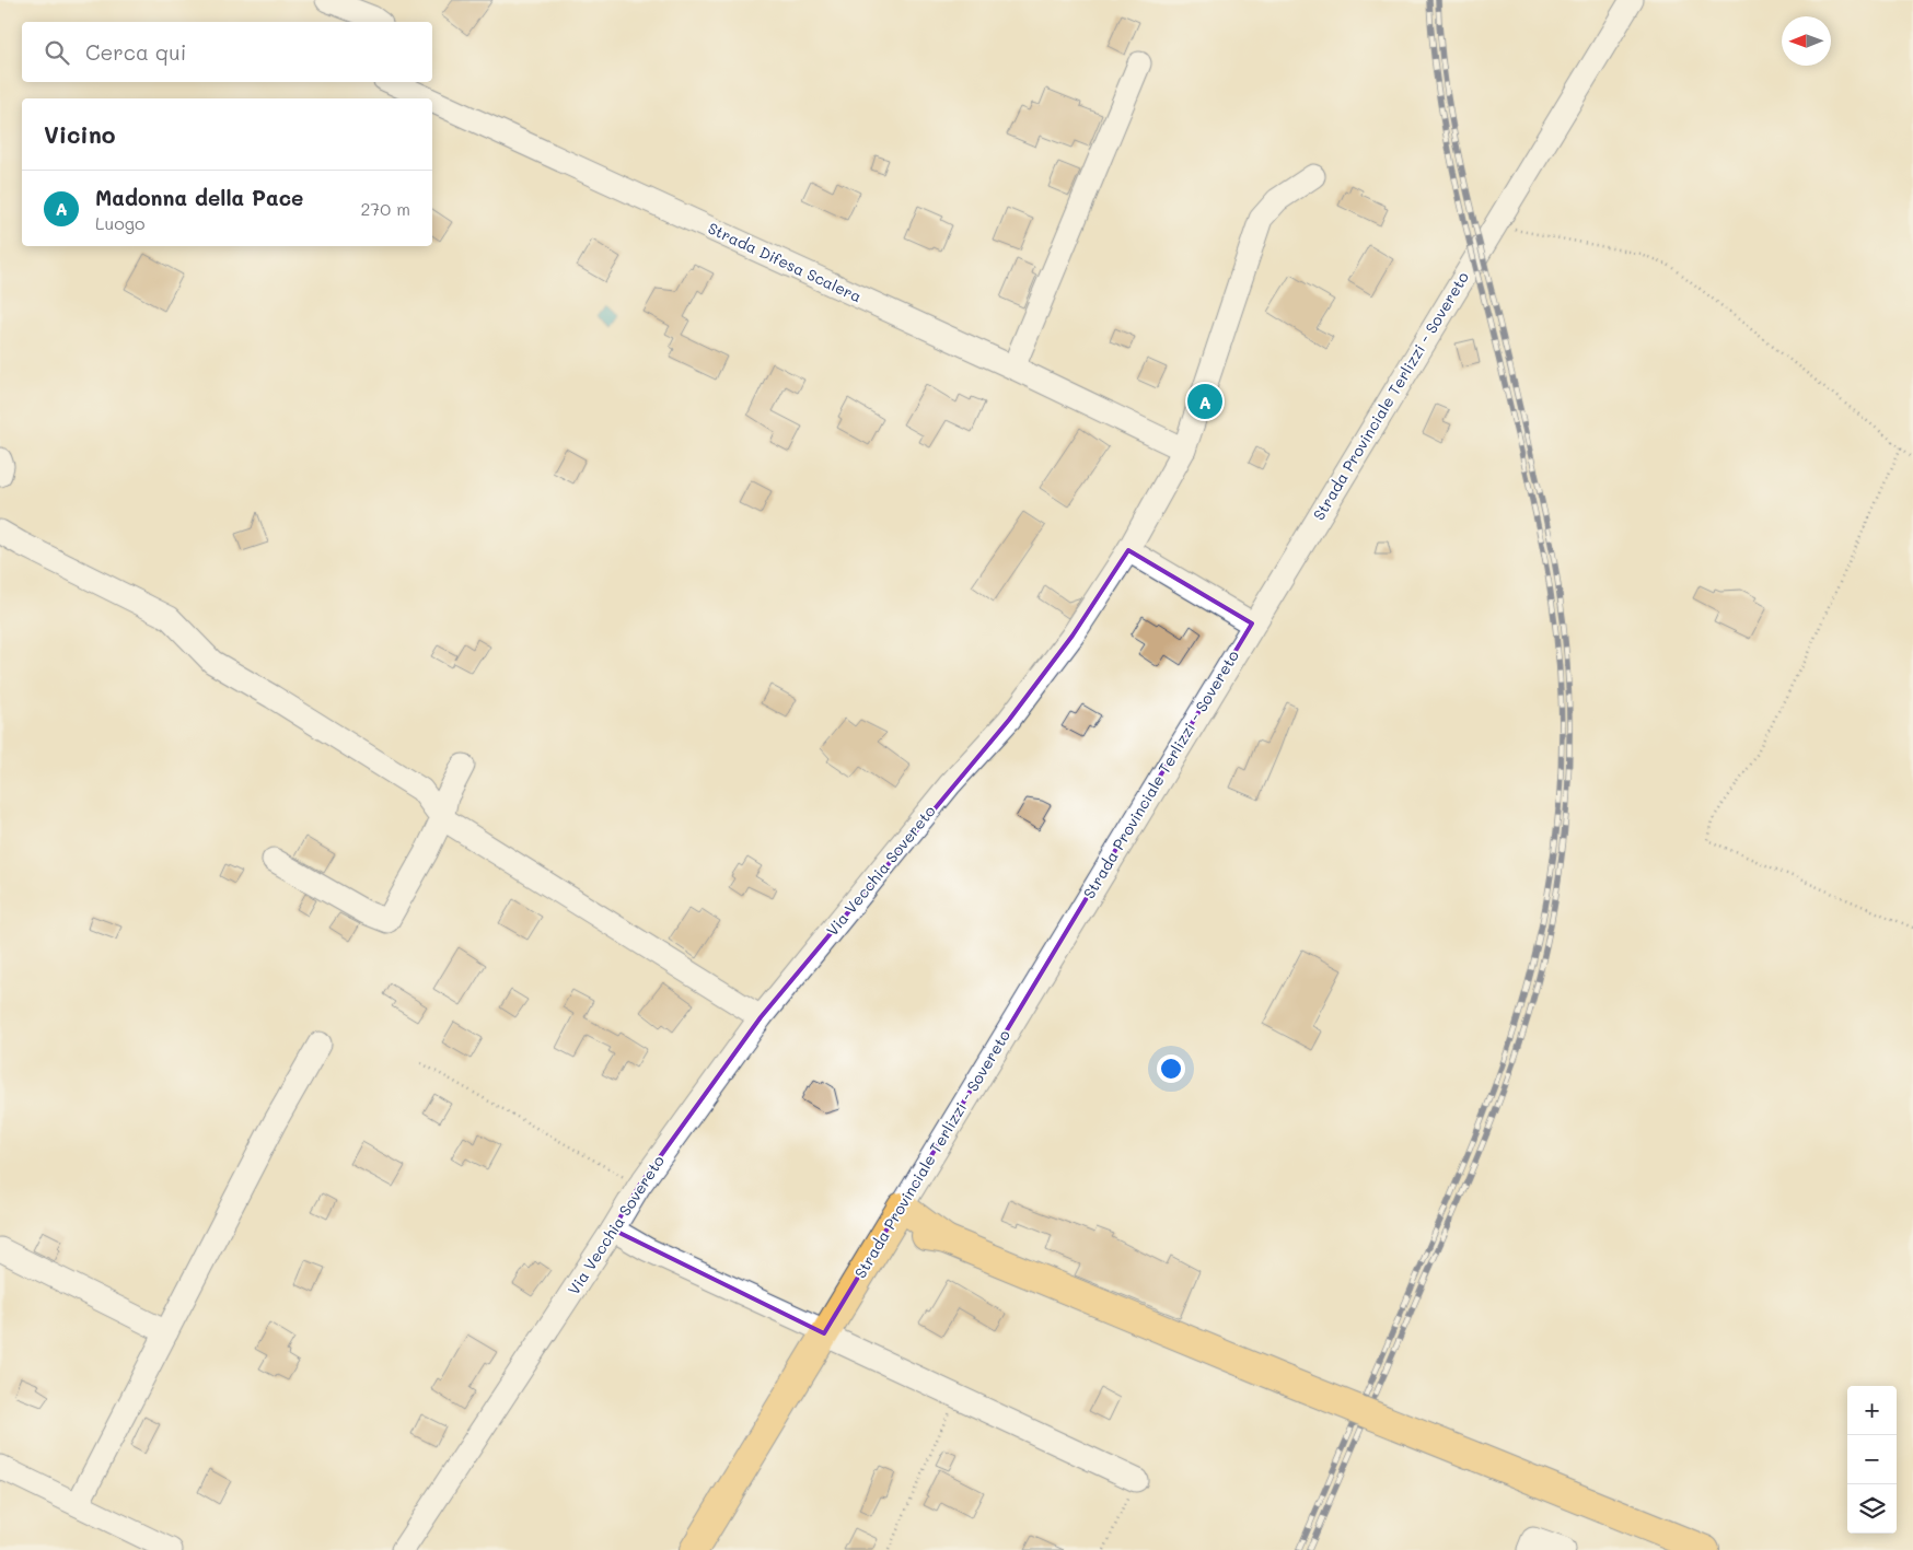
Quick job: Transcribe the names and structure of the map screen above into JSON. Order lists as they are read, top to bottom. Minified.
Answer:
{"streets":{"main road":["Strada Provinciale Terlizzi - Sovereto"],"street":["Strada Difesa Scalera","Via Vecchia Sovereto"]},"crossings":[["Strada Difesa Scalera","Via Vecchia Sovereto"]],"north":"left","page":{"search":"Cerca qui","heading":"Vicino","list":[{"mark":"A","name":"Madonna della Pace","note":"Luogo","value":"270 m"}],"pins":"A","map_buttons":["+","−"]}}
